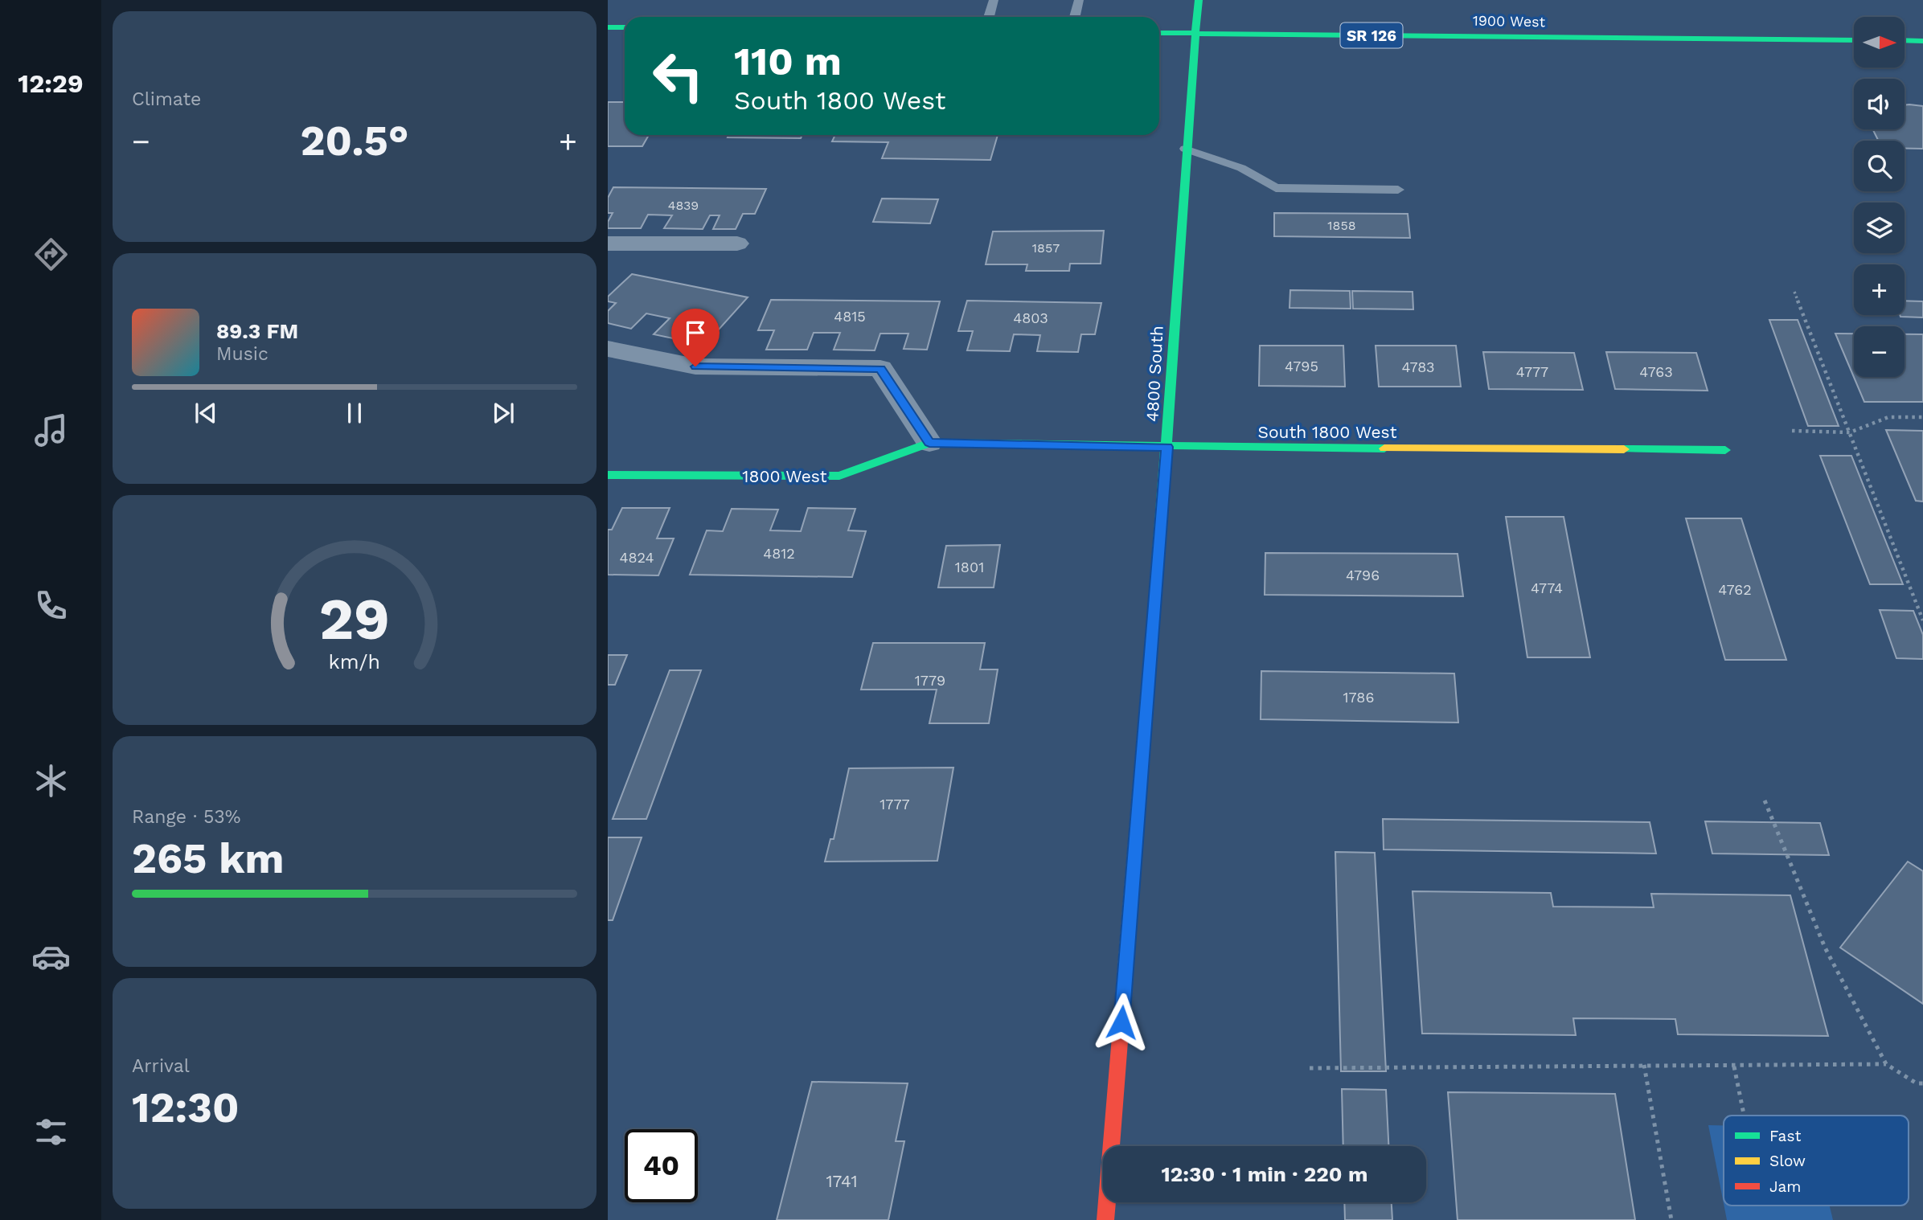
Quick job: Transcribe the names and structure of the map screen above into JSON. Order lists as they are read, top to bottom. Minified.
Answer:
{"streets":{"street":["1900 West","SR 126","4800 South","South 1800 West","1800 West"]},"crossings":[["1900 West","4800 South"],["4800 South","South 1800 West"],["South 1800 West","1800 West"]],"house_numbers":["4839","1858","1857","4815","4803","4795","4783","4777","4763","4812","4824","1801","4796","4774","4762","1779","1786","1777","1741"],"legend":["Fast","Slow","Jam"],"north":"right","page":{"tabs":"12:29","tile":["Climate",["Range · 53%","265 km"],["Arrival","12:30"]],"map_buttons":["+","−"],"turn":["110 m","South 1800 West"],"heat":["−","20.5°","+"],"song":["89.3 FM","Music"],"limit":"40","trip":"12:30 · 1 min · 220 m","gauge":["29","km/h"]}}
